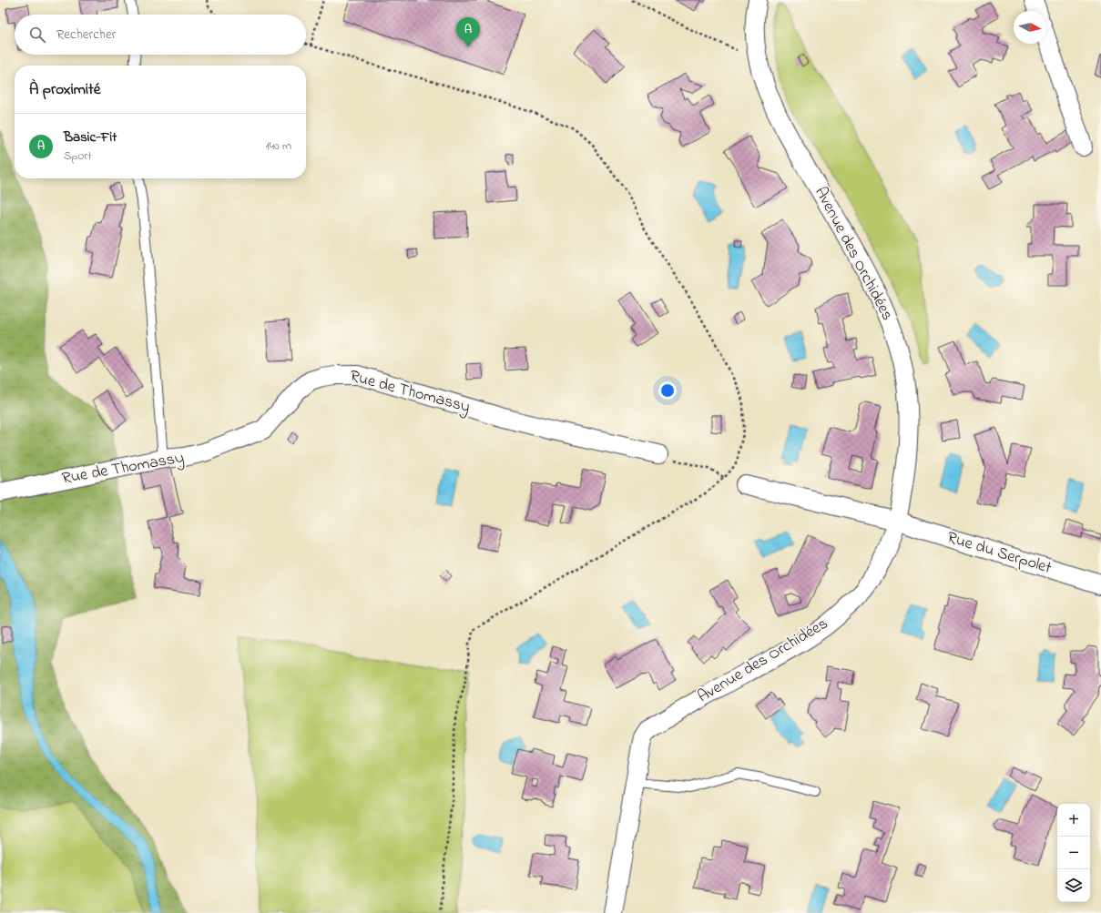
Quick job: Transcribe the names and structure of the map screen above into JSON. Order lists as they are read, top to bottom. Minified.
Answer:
{"streets":{"street":["Avenue des Orchidées","Rue de Thomassy","Rue du Serpolet"]},"crossings":[["Avenue des Orchidées","Rue du Serpolet"]],"north":"right","page":{"search":"Rechercher","pins":"A","heading":"À proximité","list":[{"mark":"A","name":"Basic-Fit","note":"Sport","value":"140 m"}],"map_buttons":["+","−"]}}
